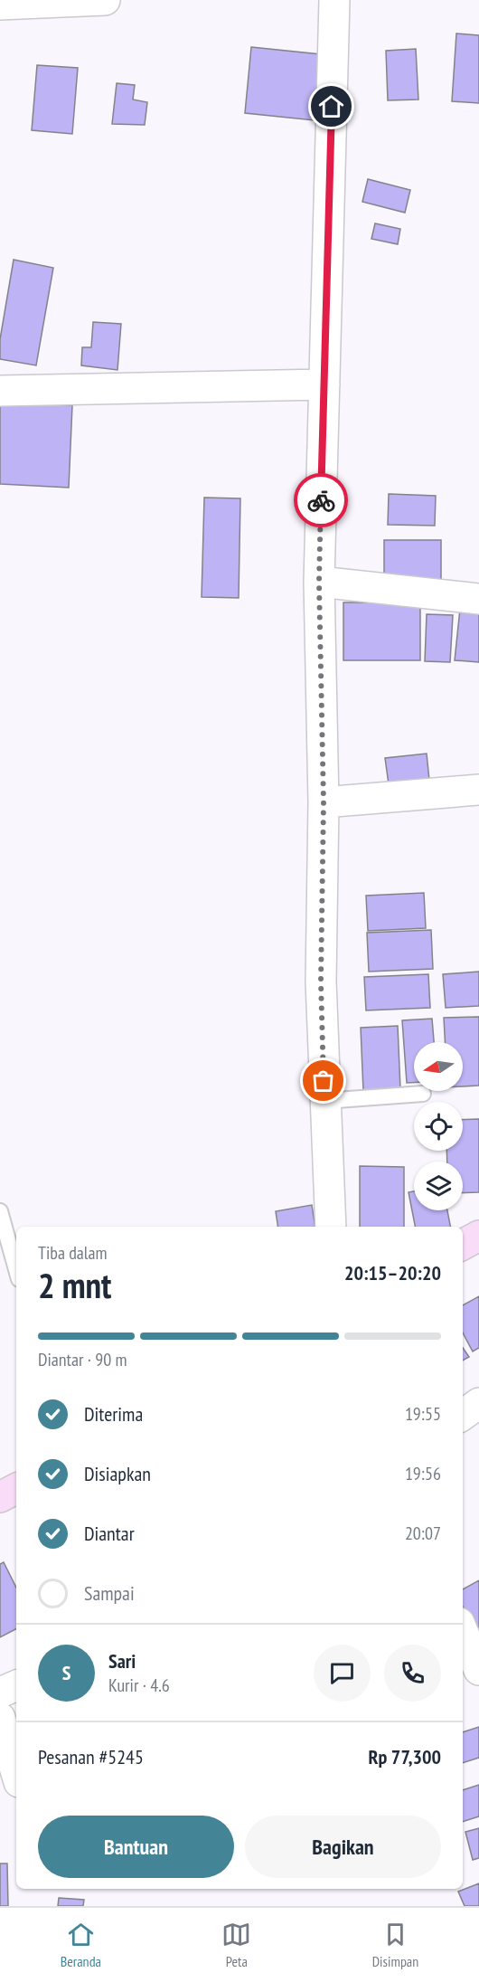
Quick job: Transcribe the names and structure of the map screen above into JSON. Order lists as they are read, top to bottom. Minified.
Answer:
{"north":"left","page":{"heading":["2 mnt","Tiba dalam","20:15–20:20"],"panel":["Sari","Kurir · 4.6","Pesanan #5245","Rp 77,300"],"bar":"Diantar · 90 m","list":[["Diterima","19:55"],["Disiapkan","19:56"],["Diantar","20:07"],"Sampai"],"round":"S","buttons":["Bantuan","Bagikan"],"tabs":["Beranda","Peta","Disimpan"]}}
